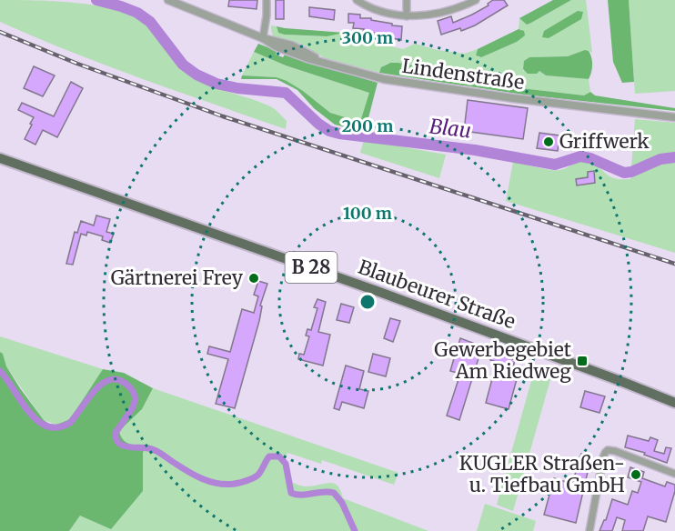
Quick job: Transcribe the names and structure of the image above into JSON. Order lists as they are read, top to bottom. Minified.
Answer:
{"streets":{"main road":["B 28","Blaubeurer Straße"],"street":["Lindenstraße"]},"water":["Blau"],"places":{"other":["Griffwerk","Gärtnerei Frey","KUGLER Straßen- u. Tiefbau GmbH"],"transit":["Gewerbegebiet Am Riedweg"]},"rings":["300 m","200 m","100 m"]}
